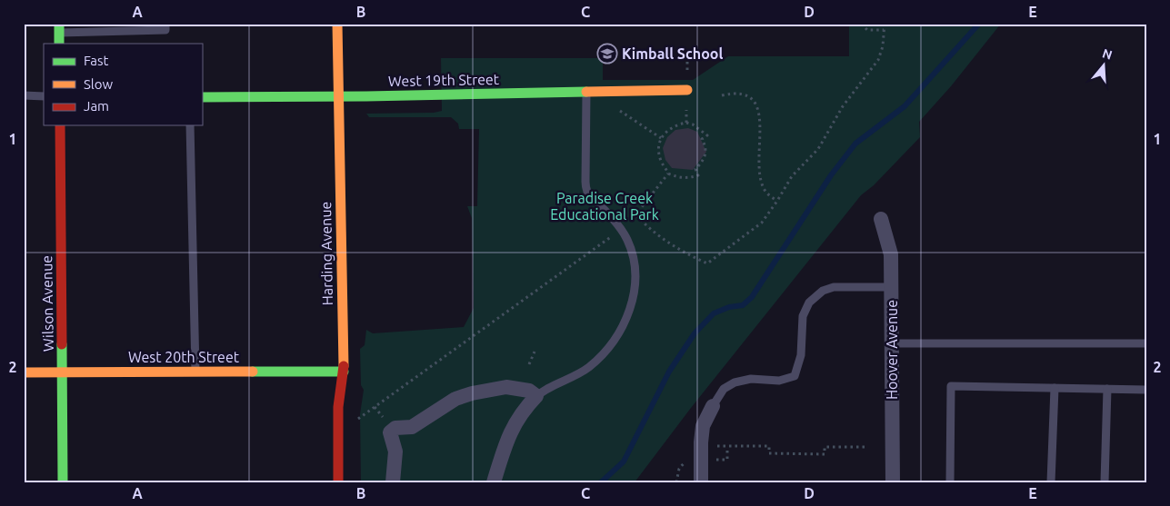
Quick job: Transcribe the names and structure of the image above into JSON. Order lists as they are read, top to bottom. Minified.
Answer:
{"streets":{"street":["West 19th Street","Harding Avenue","Wilson Avenue","Hoover Avenue","West 20th Street"]},"crossings":[["West 19th Street","Harding Avenue"],["Harding Avenue","West 20th Street"],["Wilson Avenue","West 20th Street"]],"parks":["Paradise Creek Educational Park"],"places":{"school or university":["Kimball School"]},"legend":["Fast","Slow","Jam"],"north":"top","grid":{"columns":["A","B","C","D","E"],"rows":["1","2"]}}
